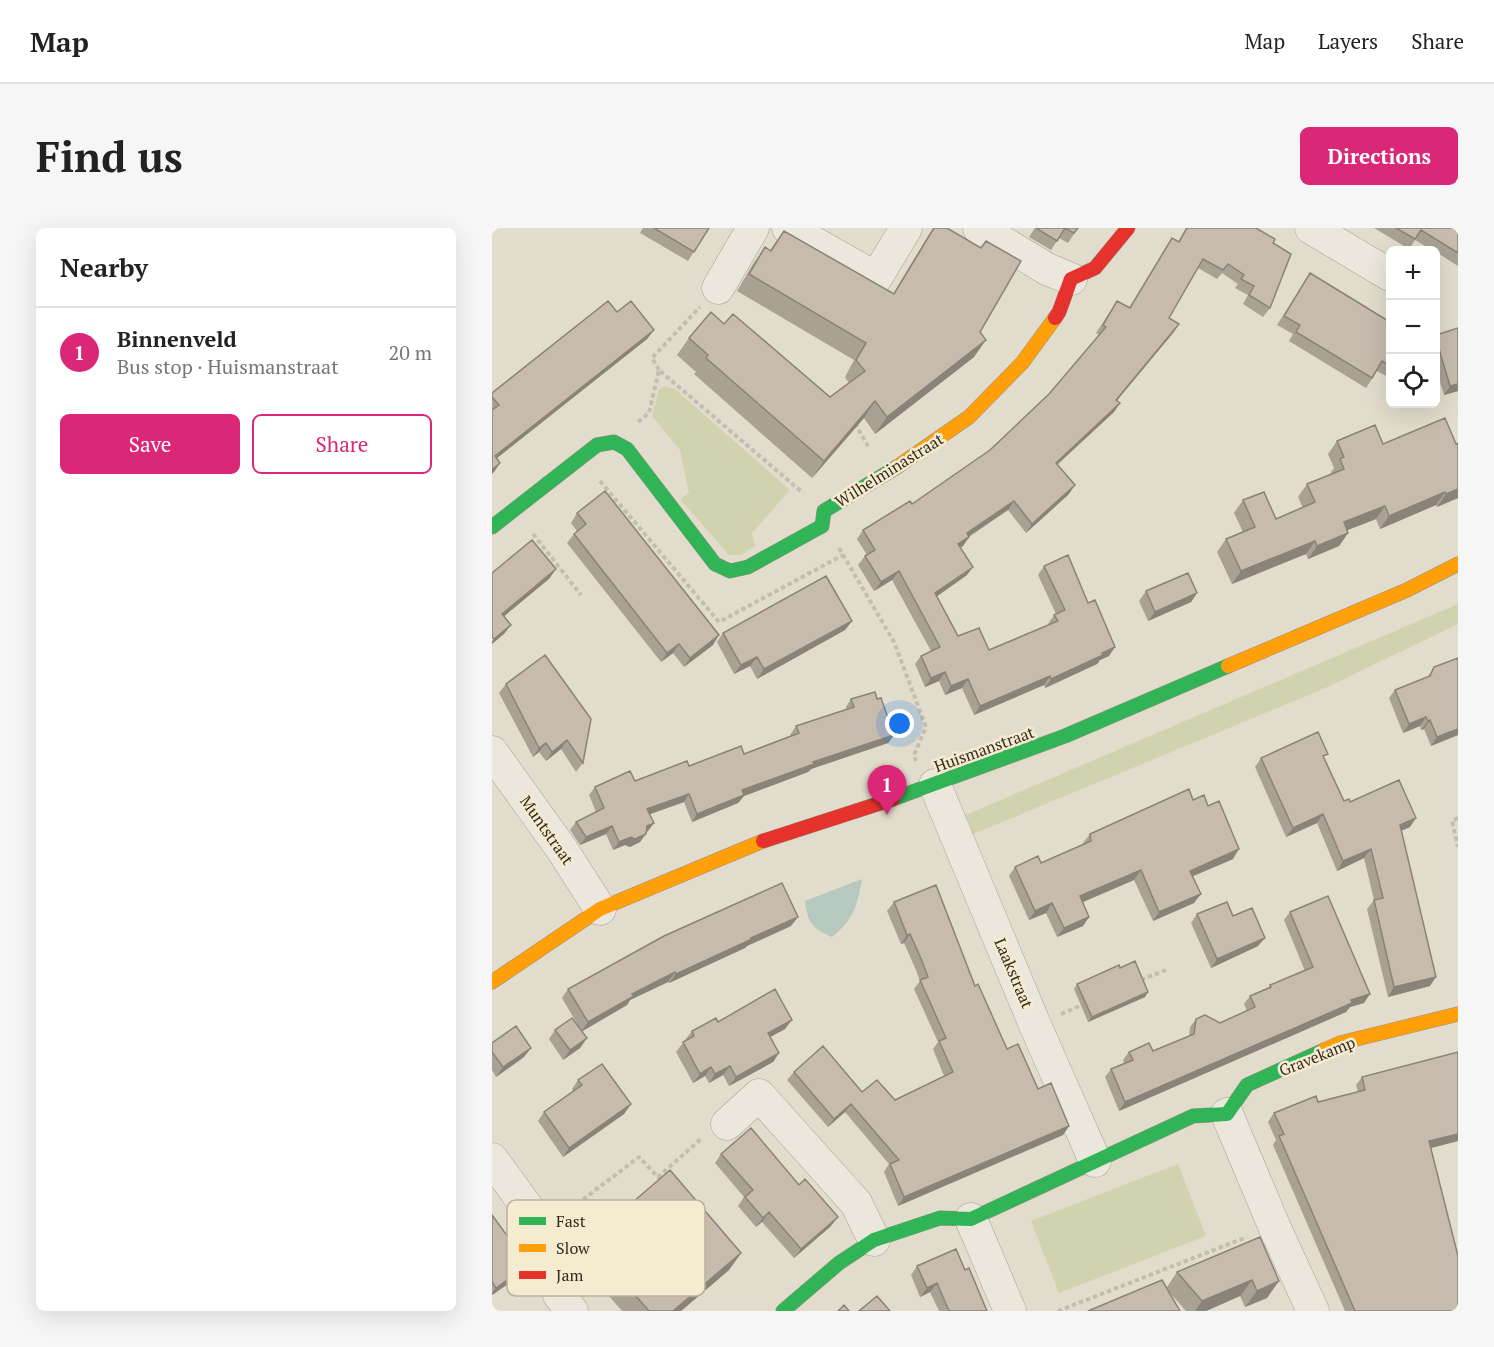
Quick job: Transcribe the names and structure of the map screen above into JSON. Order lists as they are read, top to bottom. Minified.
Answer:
{"streets":{"street":["Wilhelminastraat","Huismanstraat","Muntstraat","Laakstraat","Gravekamp"]},"crossings":[["Huismanstraat","Muntstraat"],["Huismanstraat","Laakstraat"]],"legend":["Fast","Slow","Jam"],"page":{"header":"Map","nav":["Map","Layers","Share"],"buttons":["Directions",["Save","Share"]],"title":"Find us","heading":"Nearby","map_buttons":["+","−"],"list":[{"mark":"1","name":"Binnenveld","note":"Bus stop · Huismanstraat","value":"20 m"}],"pins":"1"}}
